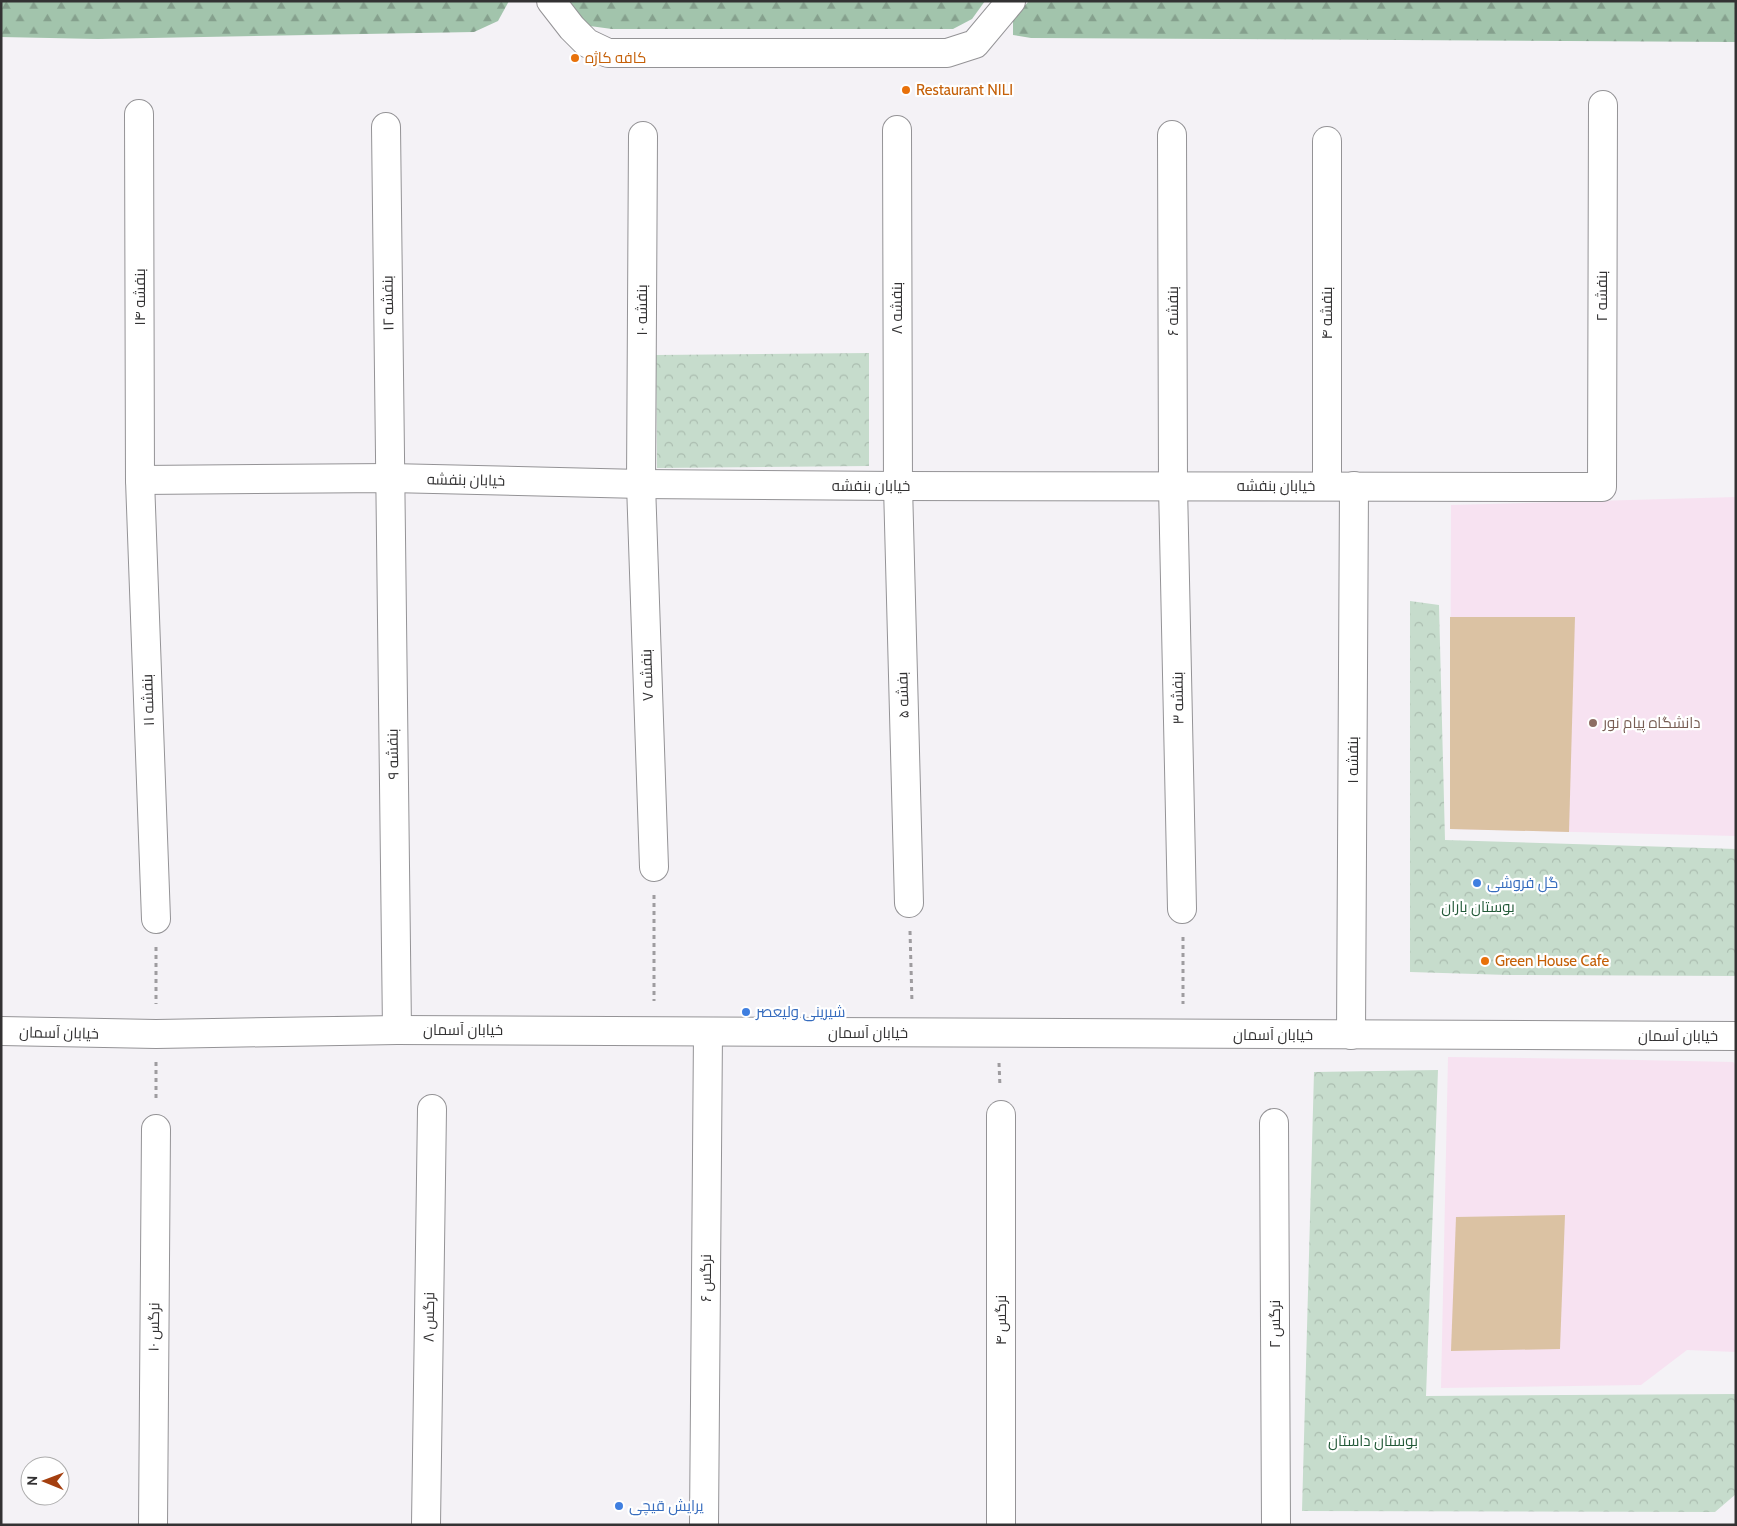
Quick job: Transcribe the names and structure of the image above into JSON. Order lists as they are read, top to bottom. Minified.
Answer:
{"streets":{"street":["بنفشه ۲","بنفشه ۱۴","بنفشه ۱۲","بنفشه ۸","بنفشه ۱۰","بنفشه ۶","بنفشه ۴","خیابان بنفشه","بنفشه ۷","بفشه ۵","بنفشه ۳","بنفشه ۱۱","بنفشه ۹","بنفشه ۱","خیابان آسمان","نرگس ۶","نرگس ۸","نرگس ۴","نرگس ۲","نرگس ۱۰"]},"crossings":[["بنفشه ۲","خیابان بنفشه"],["بنفشه ۱۴","خیابان بنفشه"],["بنفشه ۱۴","بنفشه ۱۱"],["بنفشه ۱۲","خیابان بنفشه"],["بنفشه ۱۲","بنفشه ۹"],["بنفشه ۸","خیابان بنفشه"],["بنفشه ۸","بفشه ۵"],["بنفشه ۱۰","خیابان بنفشه"],["بنفشه ۱۰","بنفشه ۷"],["بنفشه ۶","خیابان بنفشه"],["بنفشه ۶","بنفشه ۳"],["بنفشه ۴","خیابان بنفشه"],["خیابان بنفشه","بنفشه ۷"],["خیابان بنفشه","بفشه ۵"],["خیابان بنفشه","بنفشه ۳"],["خیابان بنفشه","بنفشه ۱۱"],["خیابان بنفشه","بنفشه ۹"],["خیابان بنفشه","بنفشه ۱"],["بنفشه ۹","خیابان آسمان"],["بنفشه ۱","خیابان آسمان"],["خیابان آسمان","نرگس ۶"]],"parks":["بوستان باران","بوستان داستان"],"places":["کافه کاژه","Restaurant NILI","دانشگاه پیام نور","گل فروشی","Green House Cafe","شیرینی ولیعصر","یرایش قیچی"],"north":"left"}
